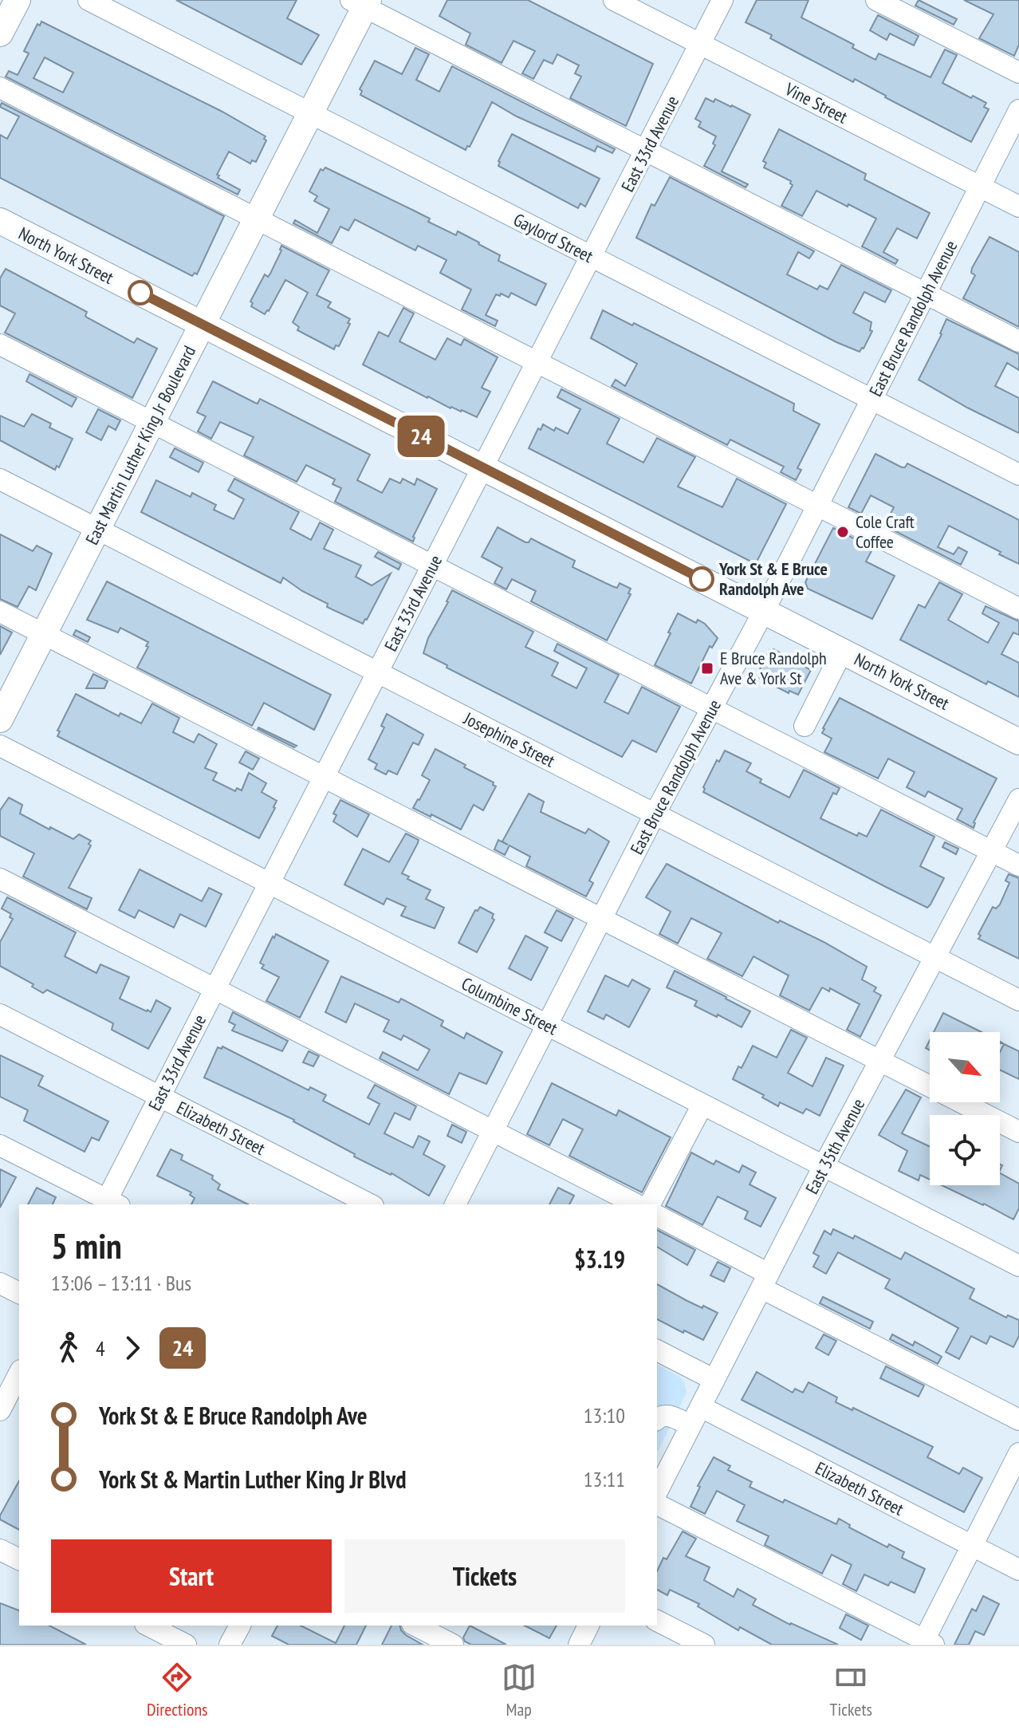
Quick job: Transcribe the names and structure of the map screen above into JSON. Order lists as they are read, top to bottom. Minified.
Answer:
{"streets":{"main road":["North York Street","East Martin Luther King Jr Boulevard"],"street":["Vine Street","East 33rd Avenue","Gaylord Street","East Bruce Randolph Avenue","Josephine Street","Columbine Street","Elizabeth Street","East 35th Avenue"]},"crossings":[["Vine Street","East 33rd Avenue"],["Vine Street","East Bruce Randolph Avenue"],["East 33rd Avenue","Gaylord Street"],["East 33rd Avenue","North York Street"],["East 33rd Avenue","Josephine Street"],["East 33rd Avenue","Columbine Street"],["East 33rd Avenue","Elizabeth Street"],["Gaylord Street","East Bruce Randolph Avenue"],["Gaylord Street","East Martin Luther King Jr Boulevard"],["North York Street","East Bruce Randolph Avenue"],["North York Street","East Martin Luther King Jr Boulevard"],["East Bruce Randolph Avenue","Josephine Street"],["East Bruce Randolph Avenue","Columbine Street"],["East Martin Luther King Jr Boulevard","Josephine Street"],["Josephine Street","East 35th Avenue"],["Columbine Street","East 35th Avenue"],["Elizabeth Street","East 35th Avenue"]],"places":{"other":["Cole Craft Coffee","York St & E Bruce Randolph Ave"],"transit":["E Bruce Randolph Ave & York St"]},"lines":["bus line 24"],"north":"bottom right","page":{"on_map":"24","heading":["5 min","13:06 – 13:11 · Bus","$3.19"],"legs":["4","24"],"list":[{"name":"York St & E Bruce Randolph Ave","value":"13:10"},{"name":"York St & Martin Luther King Jr Blvd","value":"13:11"}],"buttons":["Start","Tickets"],"tabs":["Directions","Map","Tickets"]}}
